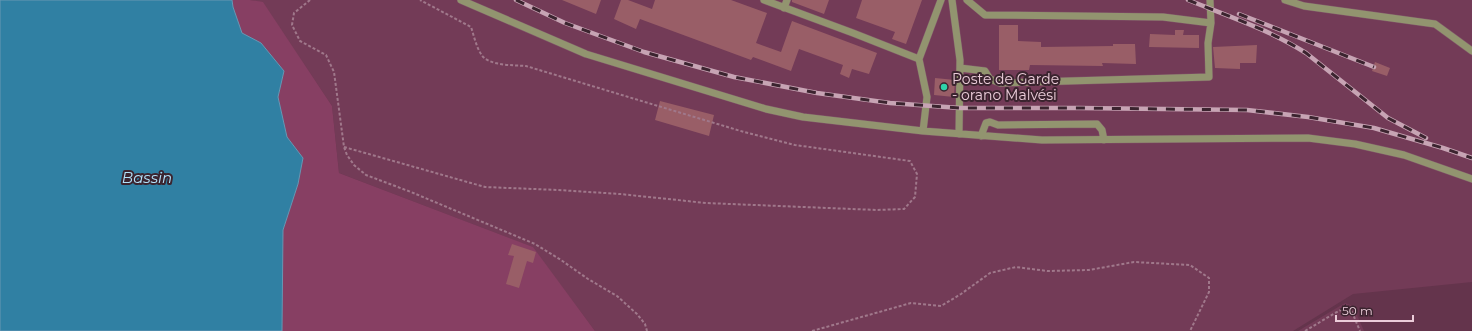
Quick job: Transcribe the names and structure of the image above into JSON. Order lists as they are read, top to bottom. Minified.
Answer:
{"water":["Bassin"],"places":["Poste de Garde - orano Malvési"],"scale_bar":"50 m"}
